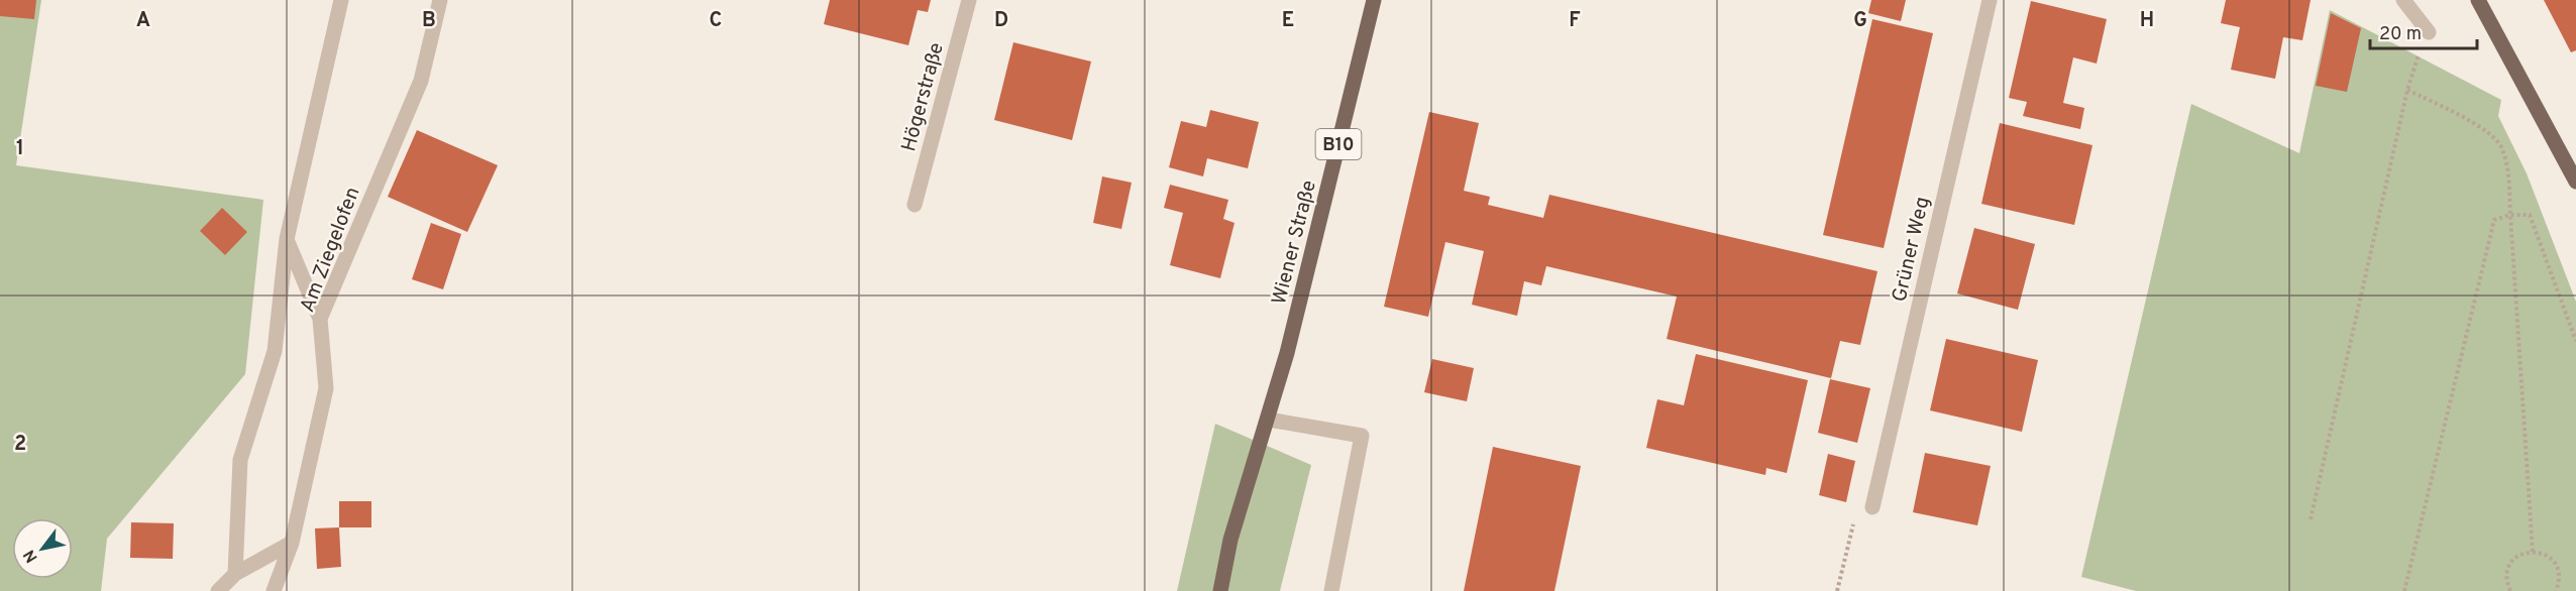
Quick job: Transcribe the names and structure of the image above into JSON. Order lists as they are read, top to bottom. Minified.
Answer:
{"streets":{"main road":["B10","Wiener Straße"],"street":["Högerstraße","Am Ziegelofen","Grüner Weg"]},"crossings":[["B10","Wiener Straße"]],"scale_bar":"20 m","north":"bottom left","grid":{"columns":["A","B","C","D","E","F","G","H"],"rows":["1","2"]}}
